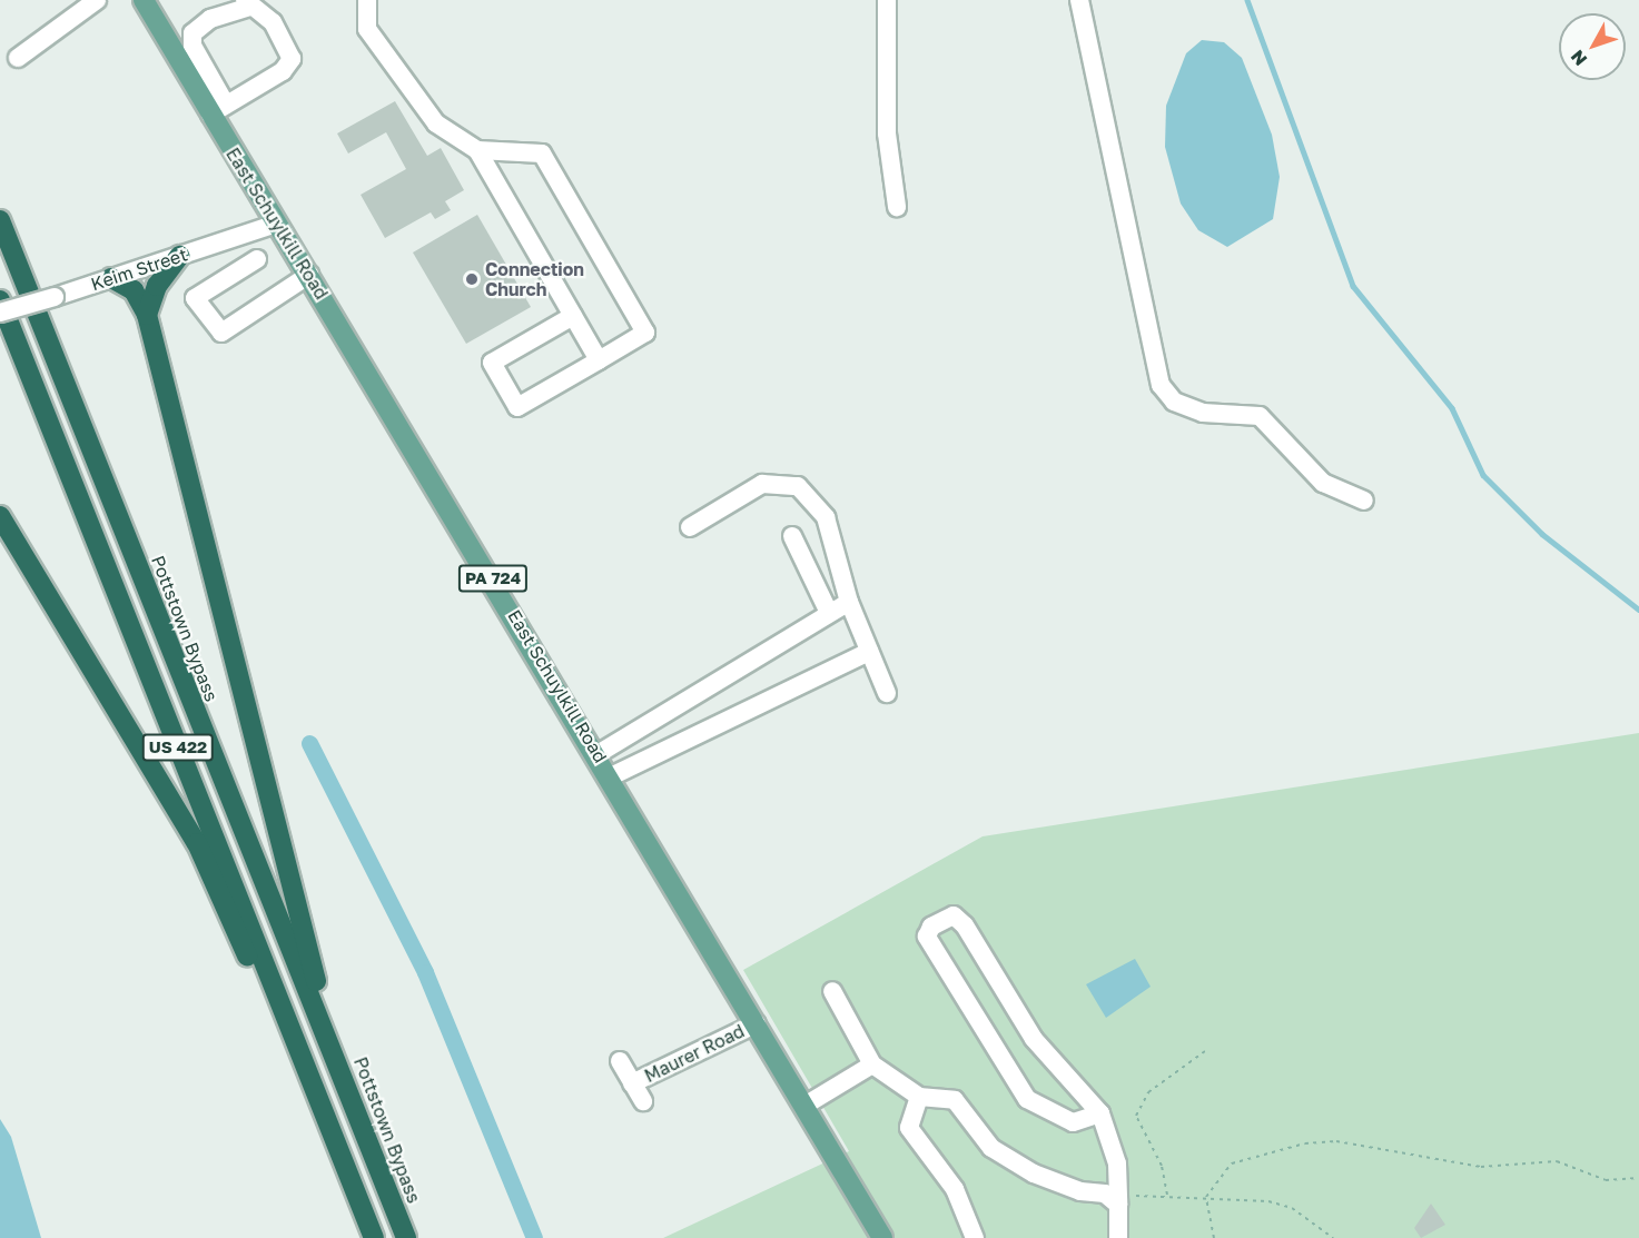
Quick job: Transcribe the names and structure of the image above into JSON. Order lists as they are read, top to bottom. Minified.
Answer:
{"streets":{"highway":["Pottstown Bypass","US 422"],"main road":["East Schuylkill Road","PA 724"],"street":["Keim Street","Maurer Road"]},"crossings":[["East Schuylkill Road","Keim Street"],["East Schuylkill Road","Maurer Road"]],"places":["Connection Church"],"north":"bottom left"}
